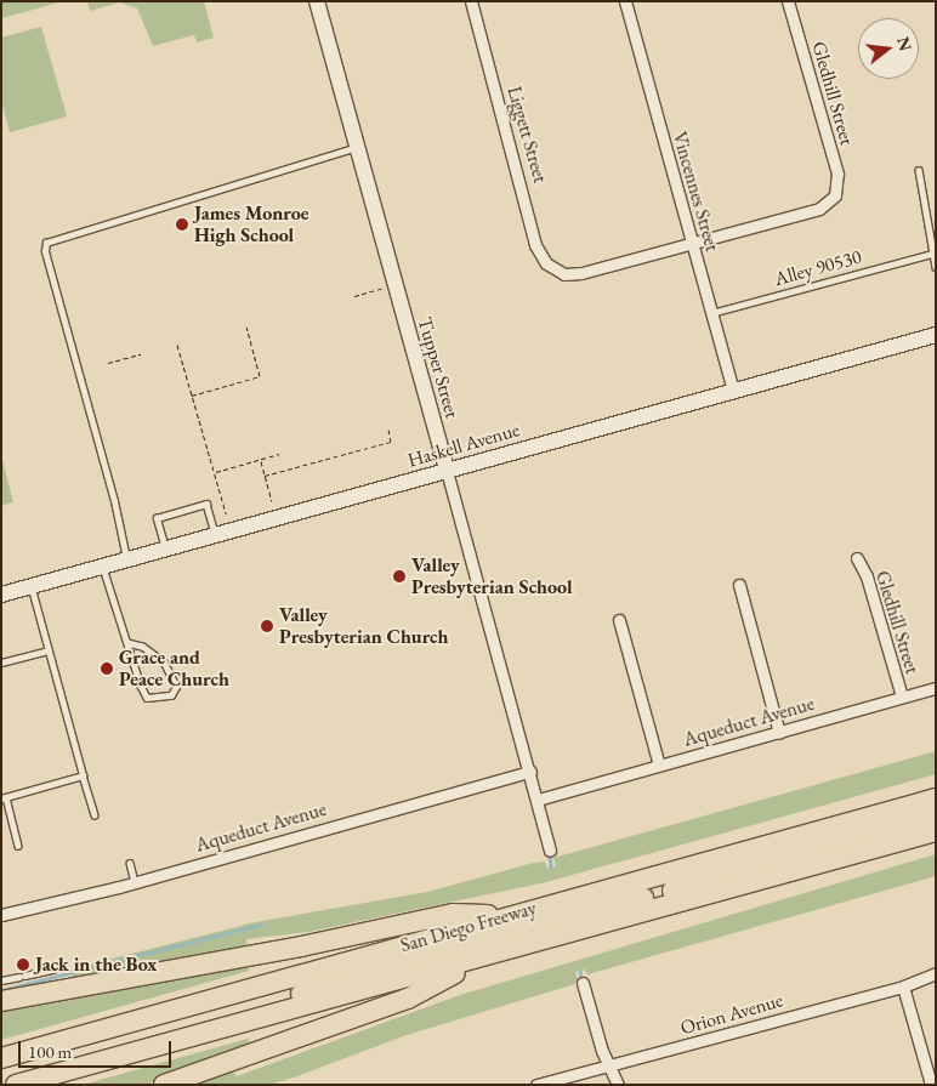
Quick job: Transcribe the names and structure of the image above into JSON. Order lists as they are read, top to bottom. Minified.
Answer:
{"streets":{"highway":["San Diego Freeway"],"main road":["Tupper Street","Haskell Avenue"],"street":["Gledhill Street","Liggett Street","Vincennes Street","Aqueduct Avenue","Orion Avenue"],"lane":["Alley 90530"]},"crossings":[["Gledhill Street","Liggett Street"],["Gledhill Street","Vincennes Street"],["Gledhill Street","Aqueduct Avenue"],["Liggett Street","Vincennes Street"],["Vincennes Street","Alley 90530"],["Vincennes Street","Haskell Avenue"],["Tupper Street","Haskell Avenue"],["Tupper Street","Aqueduct Avenue"]],"places":["James Monroe High School","Valley Presbyterian School","Valley Presbyterian Church","Grace and Peace Church","Jack in the Box"],"scale_bar":"100 m","north":"right"}
